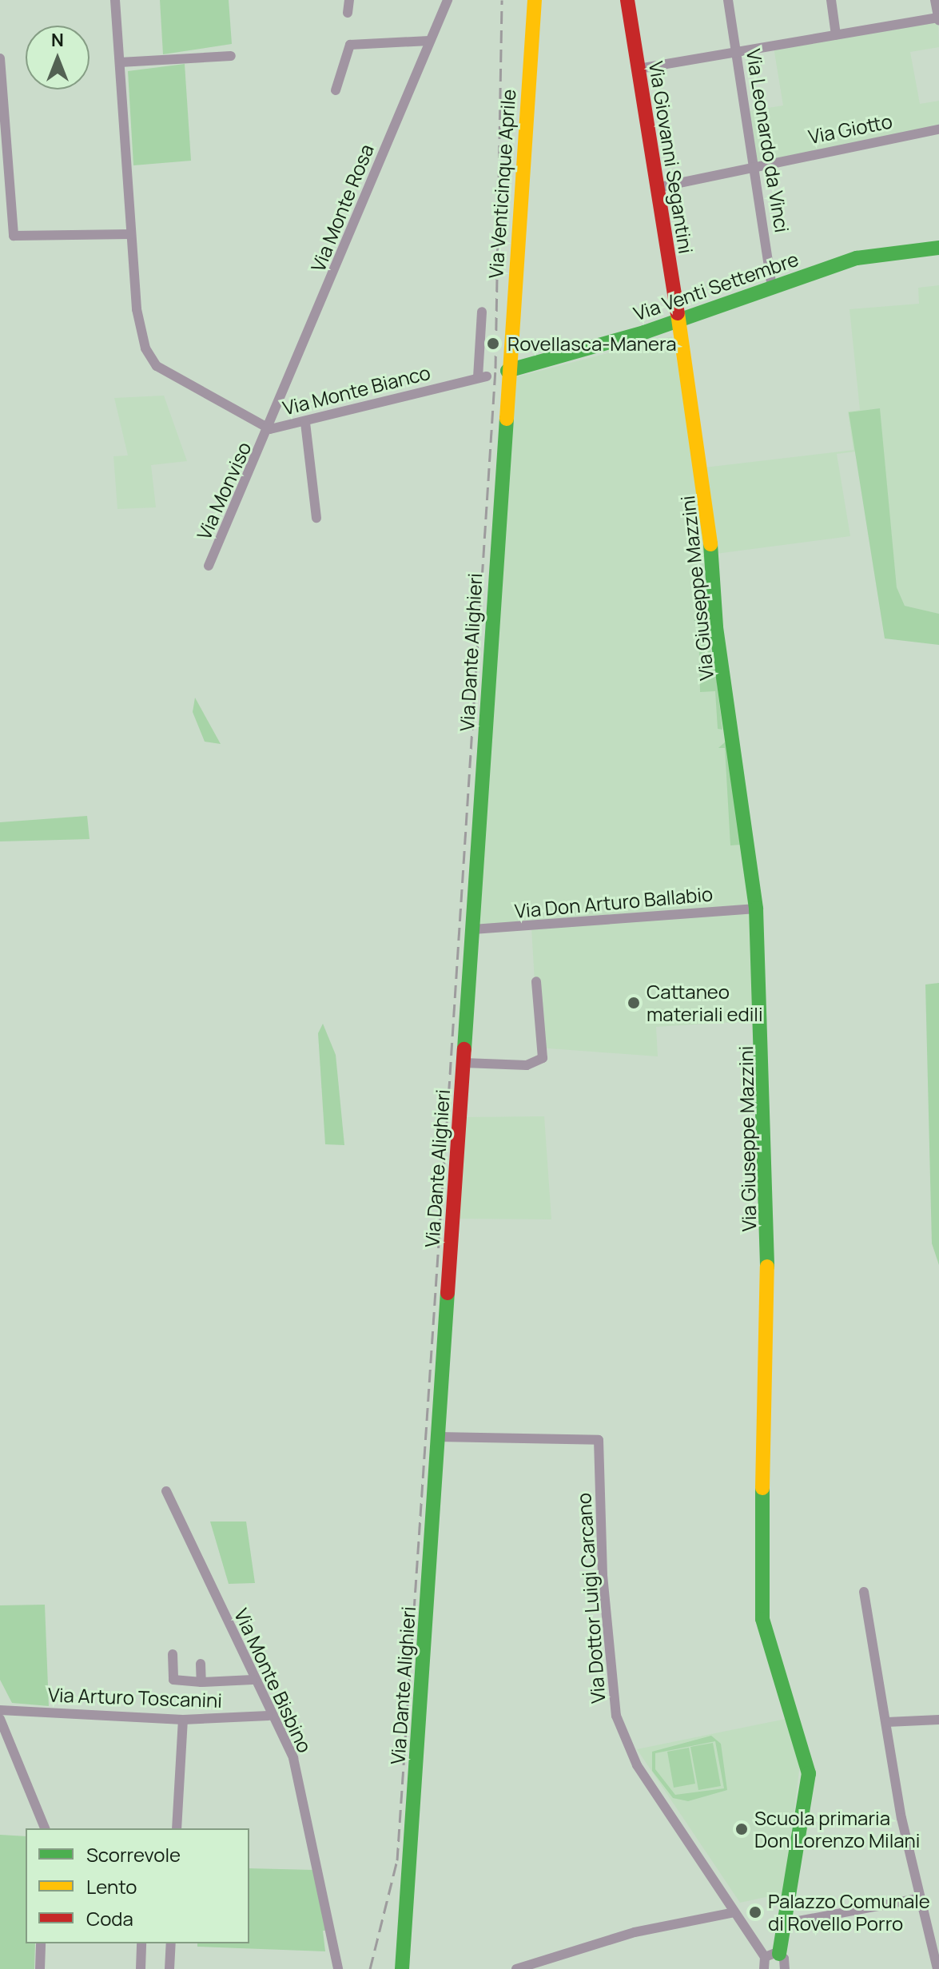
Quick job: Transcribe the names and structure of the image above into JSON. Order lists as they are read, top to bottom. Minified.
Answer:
{"streets":{"street":["Via Giotto","Via Leonardo da Vinci","Via Giovanni Segantini","Via Venticinque Aprile","Via Monte Rosa","Via Venti Settembre","Via Monte Bianco","Via Monviso","Via Giuseppe Mazzini","Via Dante Alighieri","Via Don Arturo Ballabio","Via Dottor Luigi Carcano","Via Monte Bisbino","Via Arturo Toscanini"]},"crossings":[["Via Giotto","Via Leonardo da Vinci"],["Via Giotto","Via Giovanni Segantini"],["Via Leonardo da Vinci","Via Venti Settembre"],["Via Giovanni Segantini","Via Venti Settembre"],["Via Giovanni Segantini","Via Giuseppe Mazzini"],["Via Venticinque Aprile","Via Venti Settembre"],["Via Venticinque Aprile","Via Dante Alighieri"],["Via Monte Rosa","Via Monte Bianco"],["Via Monte Rosa","Via Monviso"],["Via Venti Settembre","Via Giuseppe Mazzini"],["Via Venti Settembre","Via Dante Alighieri"],["Via Monte Bianco","Via Monviso"],["Via Giuseppe Mazzini","Via Don Arturo Ballabio"],["Via Giuseppe Mazzini","Via Dottor Luigi Carcano"],["Via Dante Alighieri","Via Don Arturo Ballabio"],["Via Dante Alighieri","Via Dottor Luigi Carcano"],["Via Monte Bisbino","Via Arturo Toscanini"]],"places":["Rovellasca-Manera","Cattaneo materiali edili","Scuola primaria Don Lorenzo Milani","Palazzo Comunale di Rovello Porro"],"legend":["Scorrevole","Lento","Coda"],"north":"top"}
